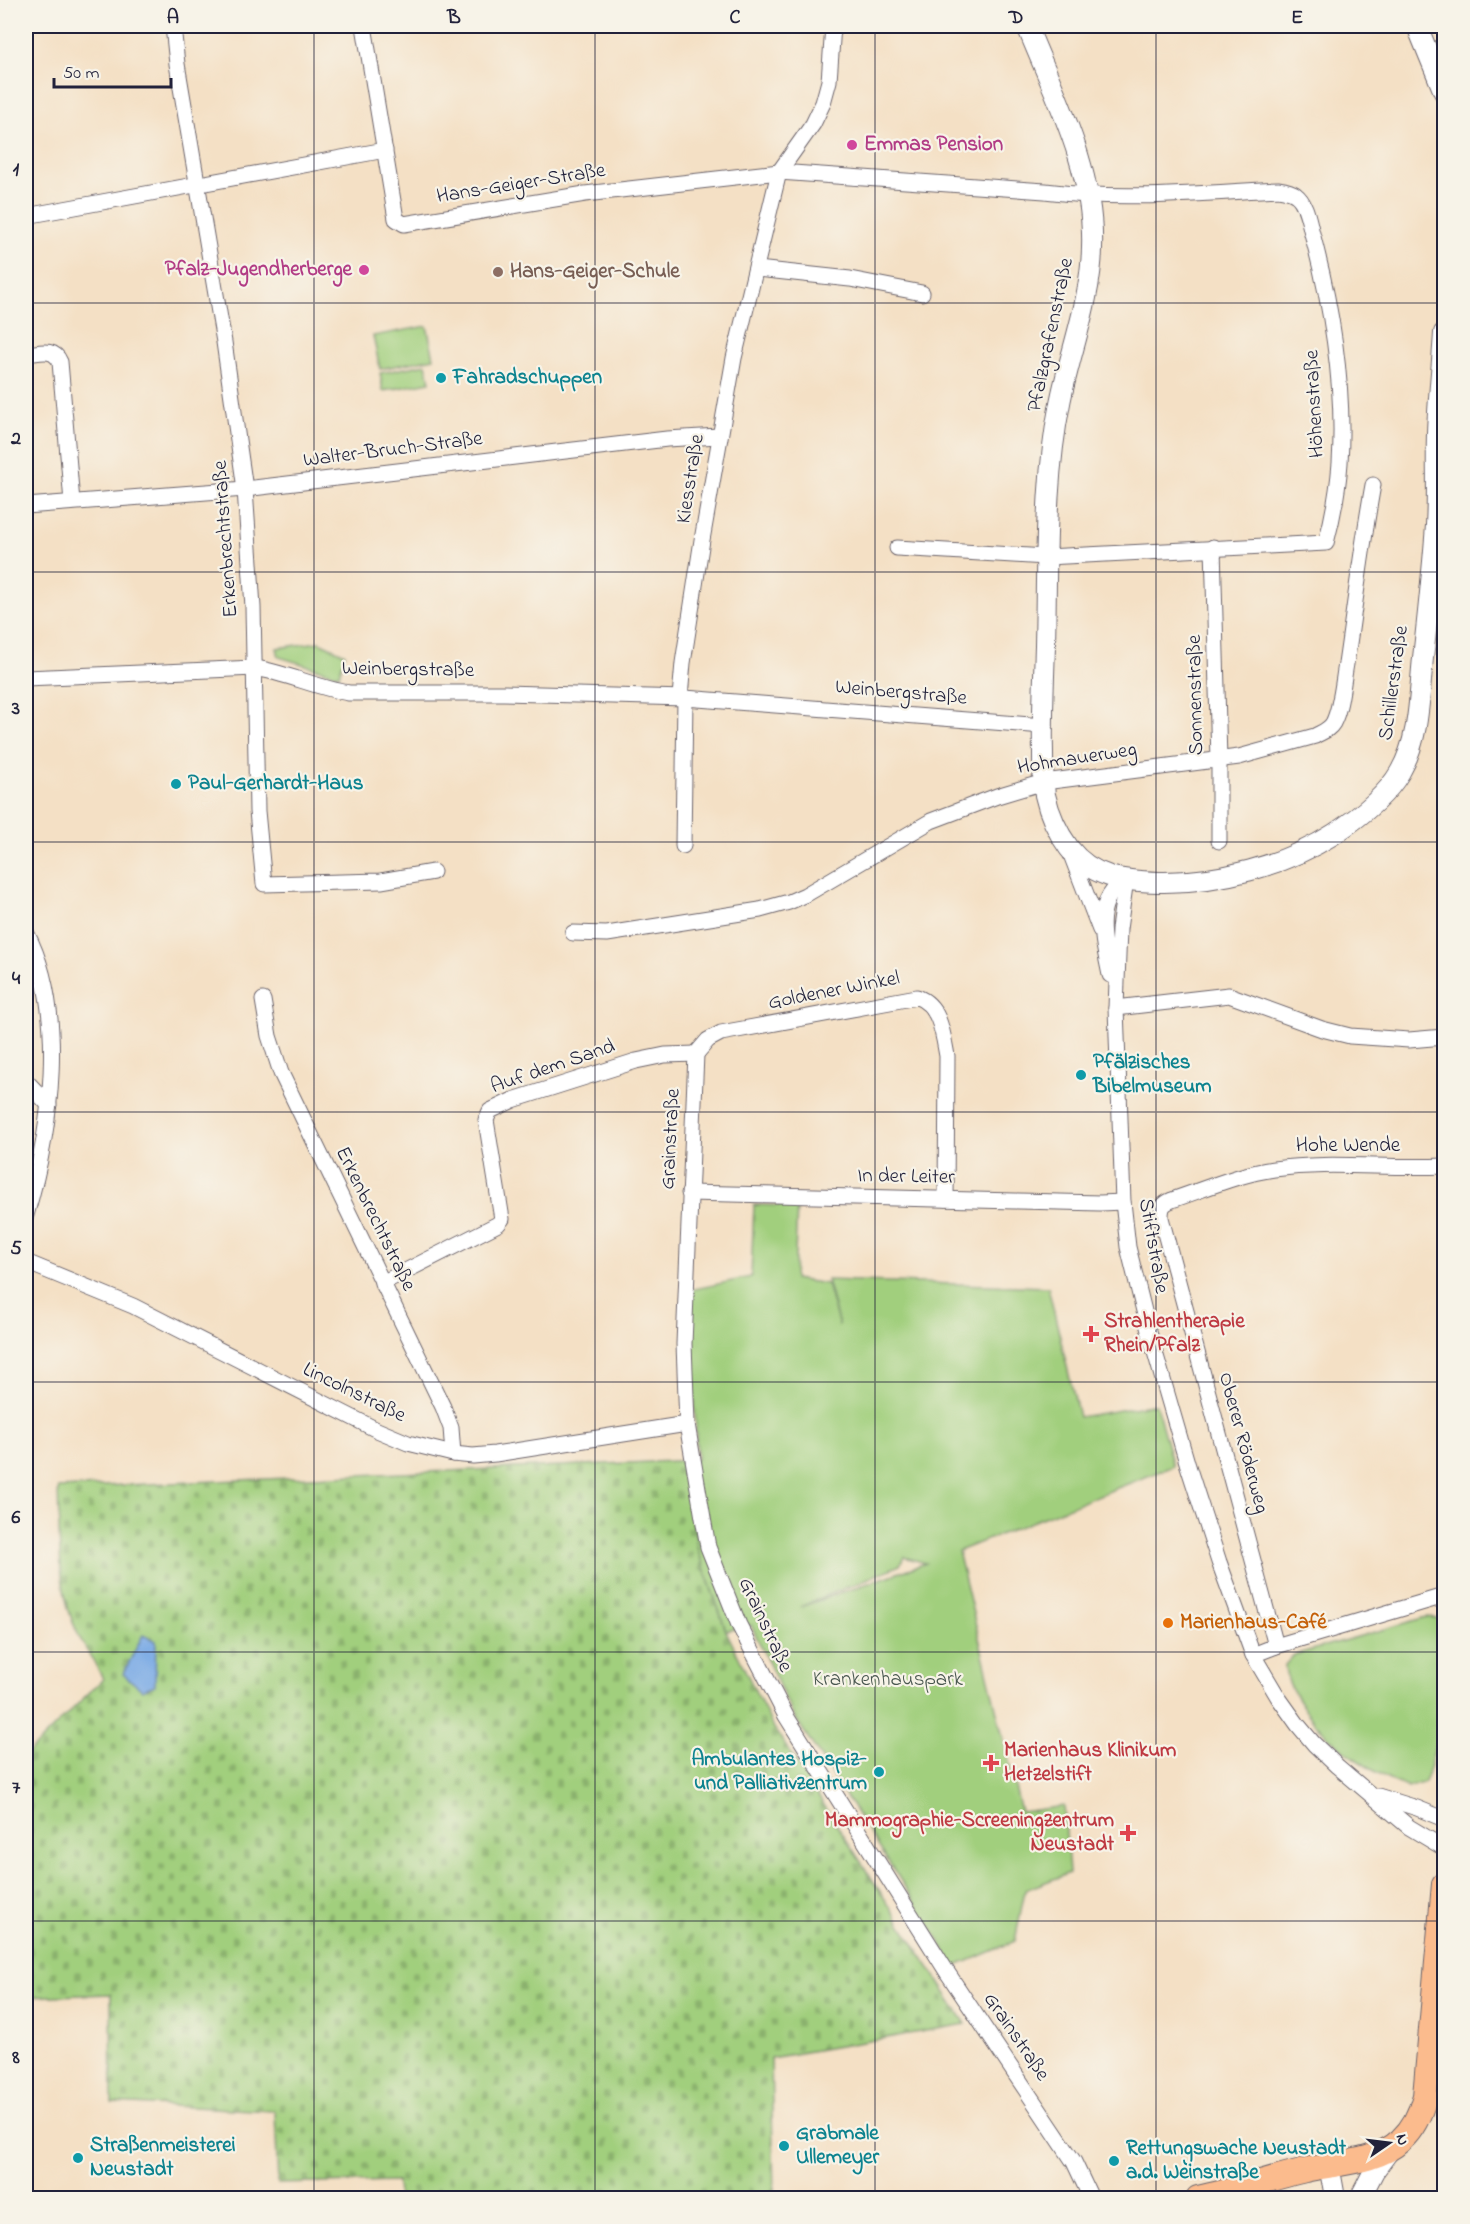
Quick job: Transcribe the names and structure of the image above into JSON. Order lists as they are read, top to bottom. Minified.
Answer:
{"streets":{"street":["Hans-Geiger-Straße","Pfalzgrafenstraße","Höhenstraße","Walter-Bruch-Straße","Kiesstraße","Erkenbrechtstraße","Weinbergstraße","Schillerstraße","Sonnenstraße","Hohmauerweg","Goldener Winkel","Auf dem Sand","Grainstraße","Hohe Wende","In der Leiter","Stiftstraße","Lincolnstraße","Oberer Röderweg"]},"crossings":[["Hans-Geiger-Straße","Pfalzgrafenstraße"],["Hans-Geiger-Straße","Höhenstraße"],["Hans-Geiger-Straße","Kiesstraße"],["Pfalzgrafenstraße","Höhenstraße"],["Pfalzgrafenstraße","Weinbergstraße"],["Pfalzgrafenstraße","Schillerstraße"],["Pfalzgrafenstraße","Hohmauerweg"],["Höhenstraße","Sonnenstraße"],["Walter-Bruch-Straße","Kiesstraße"],["Walter-Bruch-Straße","Erkenbrechtstraße"],["Kiesstraße","Weinbergstraße"],["Erkenbrechtstraße","Weinbergstraße"],["Erkenbrechtstraße","Auf dem Sand"],["Erkenbrechtstraße","Lincolnstraße"],["Schillerstraße","Hohmauerweg"],["Schillerstraße","Stiftstraße"],["Sonnenstraße","Hohmauerweg"],["Goldener Winkel","Auf dem Sand"],["Goldener Winkel","Grainstraße"],["Goldener Winkel","In der Leiter"],["Auf dem Sand","Grainstraße"],["Grainstraße","In der Leiter"],["Grainstraße","Lincolnstraße"],["Hohe Wende","Oberer Röderweg"],["In der Leiter","Stiftstraße"]],"parks":["Krankenhauspark"],"places":{"other":["Emmas Pension","Pfalz-Jugendherberge","Hans-Geiger-Schule","Fahradschuppen","Paul-Gerhardt-Haus","Pfälzisches Bibelmuseum","Marienhaus-Café","Ambulantes Hospiz- und Palliativzentrum","Grabmale Ullemeyer","Straßenmeisterei Neustadt","Rettungswache Neustadt a.d. Weinstraße"],"health":["Strahlentherapie Rhein/Pfalz","Marienhaus Klinikum Hetzelstift","Mammographie-Screeningzentrum Neustadt"]},"scale_bar":"50 m","north":"right","grid":{"columns":["A","B","C","D","E"],"rows":["1","2","3","4","5","6","7","8"]}}
